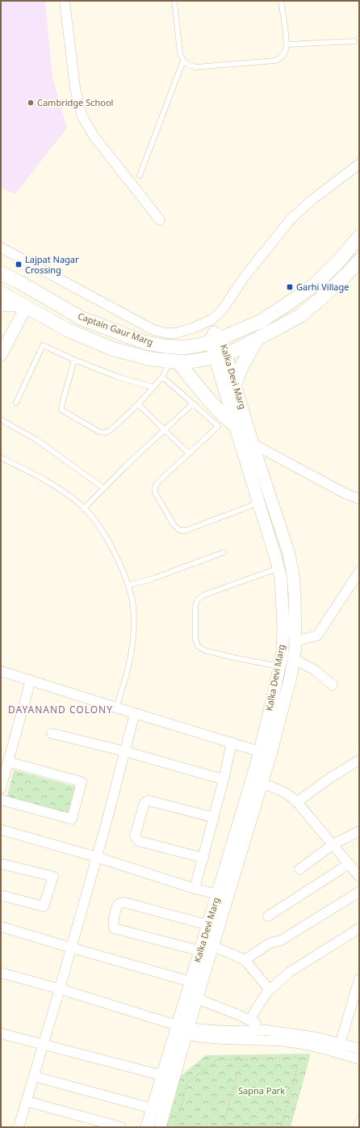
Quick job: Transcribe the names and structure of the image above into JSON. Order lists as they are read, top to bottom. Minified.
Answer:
{"streets":{"main road":["Captain Gaur Marg"],"street":["Kalka Devi Marg"]},"crossings":[["Captain Gaur Marg","Kalka Devi Marg"]],"districts":["DAYANAND COLONY"],"parks":["Sapna Park"],"places":{"other":["Cambridge School"],"transit":["Lajpat Nagar Crossing","Garhi Village"]}}
